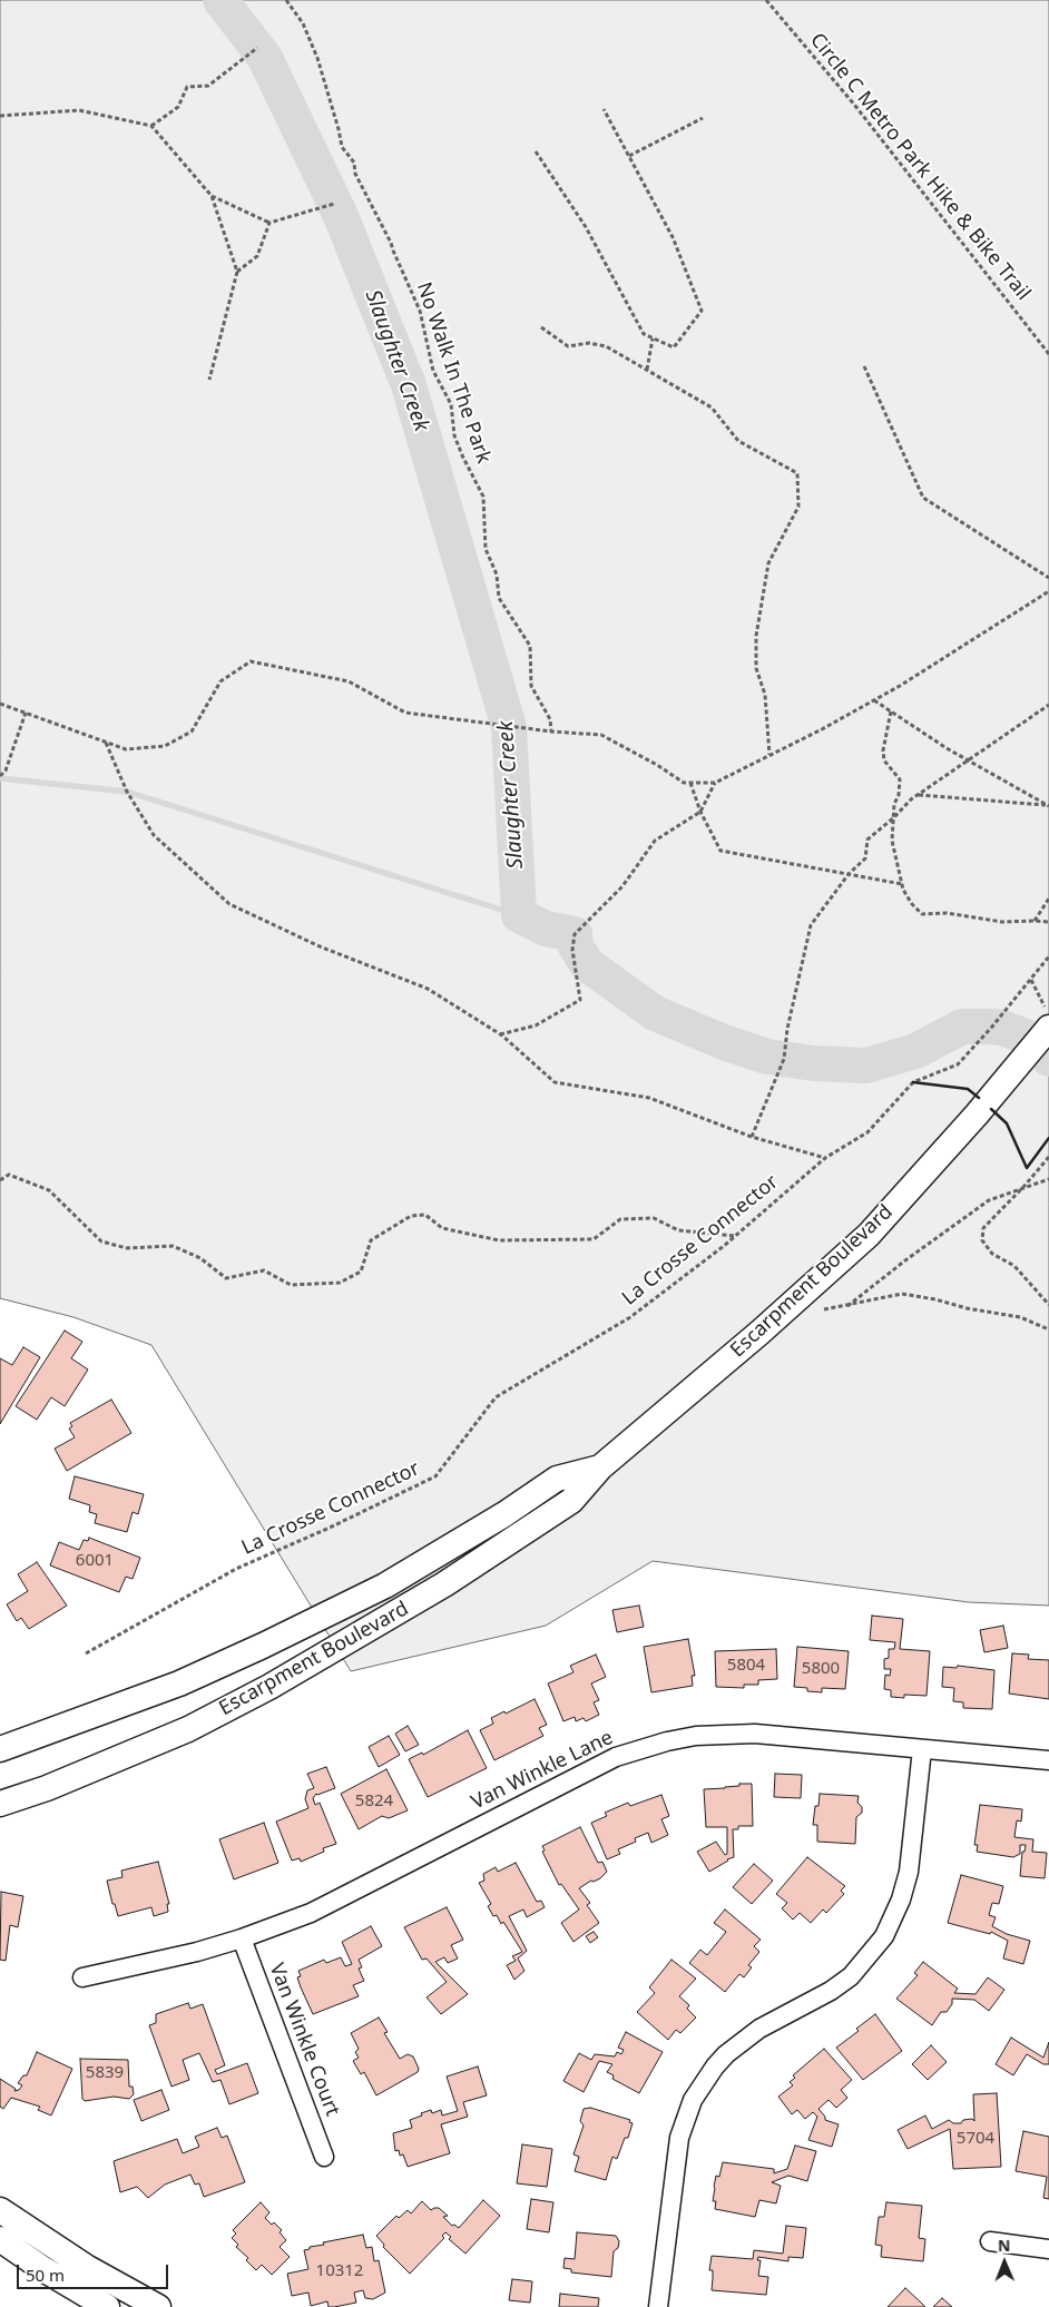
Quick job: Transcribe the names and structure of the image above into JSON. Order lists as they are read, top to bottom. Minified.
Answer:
{"streets":{"main road":["Escarpment Boulevard"],"street":["Van Winkle Lane","Van Winkle Court"],"path":["Circle C Metro Park Hike & Bike Trail","No Walk In The Park","La Crosse Connector"]},"crossings":[["Van Winkle Lane","Van Winkle Court"]],"water":["Slaughter Creek"],"house_numbers":["6001","5804","5800","5824","5839","5704","10312"],"scale_bar":"50 m","north":"top"}
